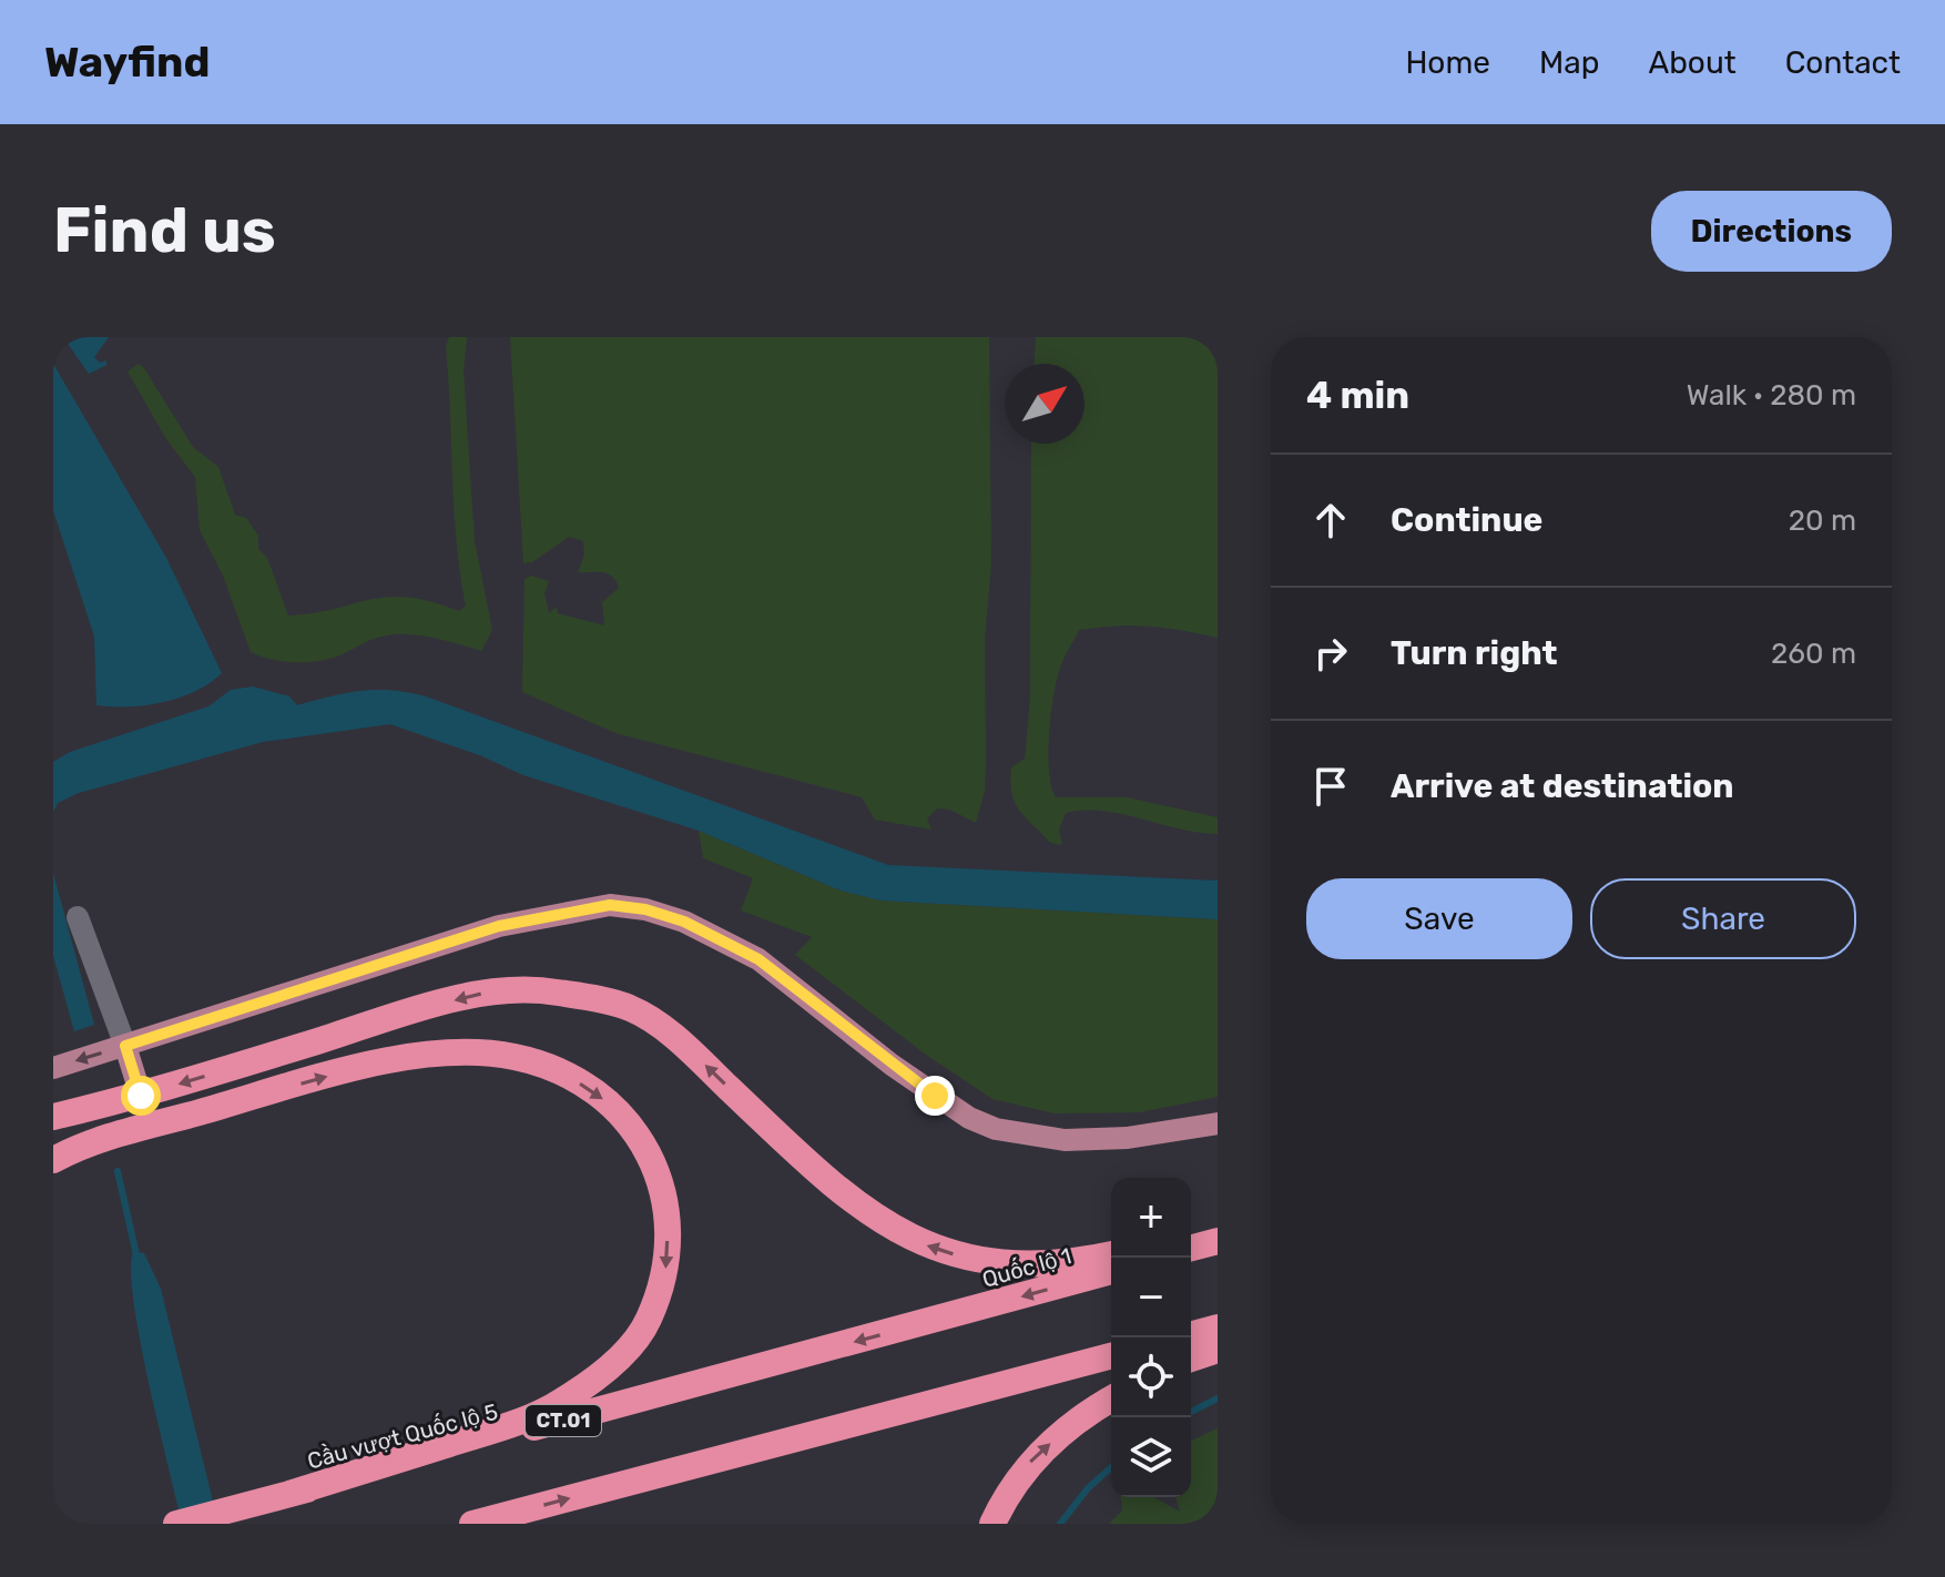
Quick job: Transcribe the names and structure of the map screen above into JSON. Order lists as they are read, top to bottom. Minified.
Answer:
{"streets":{"highway":["Quốc lộ 1","CT.01","Cầu vượt Quốc lộ 5"]},"crossings":[["Quốc lộ 1","Cầu vượt Quốc lộ 5"]],"north":"top right","page":{"header":"Wayfind","nav":["Home","Map","About","Contact"],"buttons":["Directions",["Save","Share"]],"title":"Find us","heading":["4 min","Walk · 280 m"],"list":[["Continue","20 m"],["Turn right","260 m"],"Arrive at destination"],"map_buttons":["+","−"]}}
